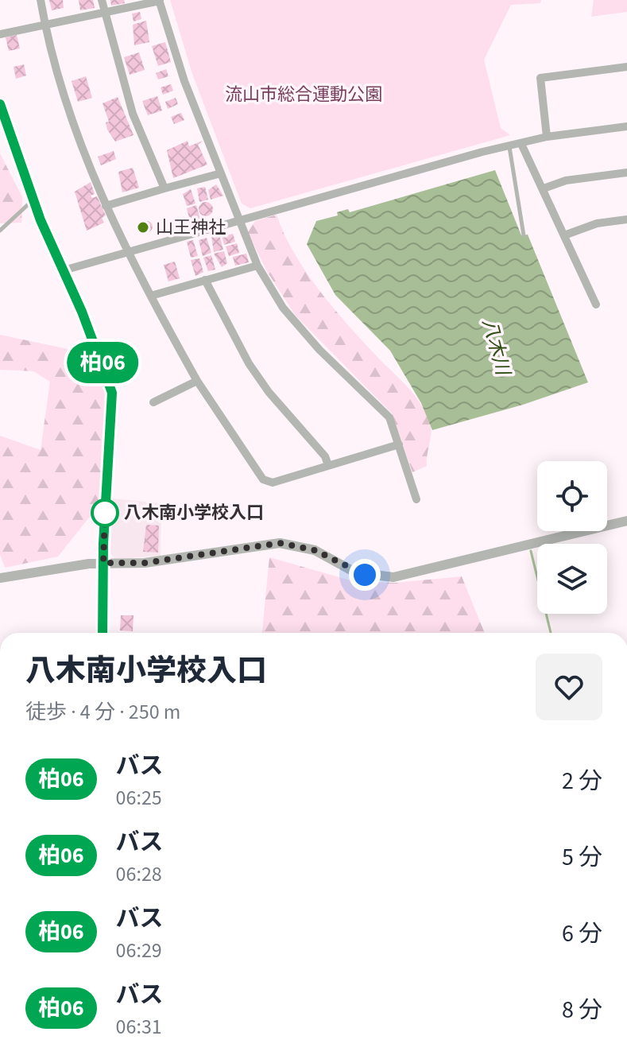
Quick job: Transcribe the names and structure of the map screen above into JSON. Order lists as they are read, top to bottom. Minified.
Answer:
{"water":["八木川"],"parks":["流山市総合運動公園"],"places":["山王神社","八木南小学校入口"],"lines":["bus line 柏06"],"page":{"on_map":"柏06","heading":["八木南小学校入口","徒歩 · 4 分 · 250 m"],"list":[{"mark":"柏06","name":"バス","note":"06:25","value":"2 分"},{"mark":"柏06","name":"バス","note":"06:28","value":"5 分"},{"mark":"柏06","name":"バス","note":"06:29","value":"6 分"},{"mark":"柏06","name":"バス","note":"06:31","value":"8 分"}]}}
